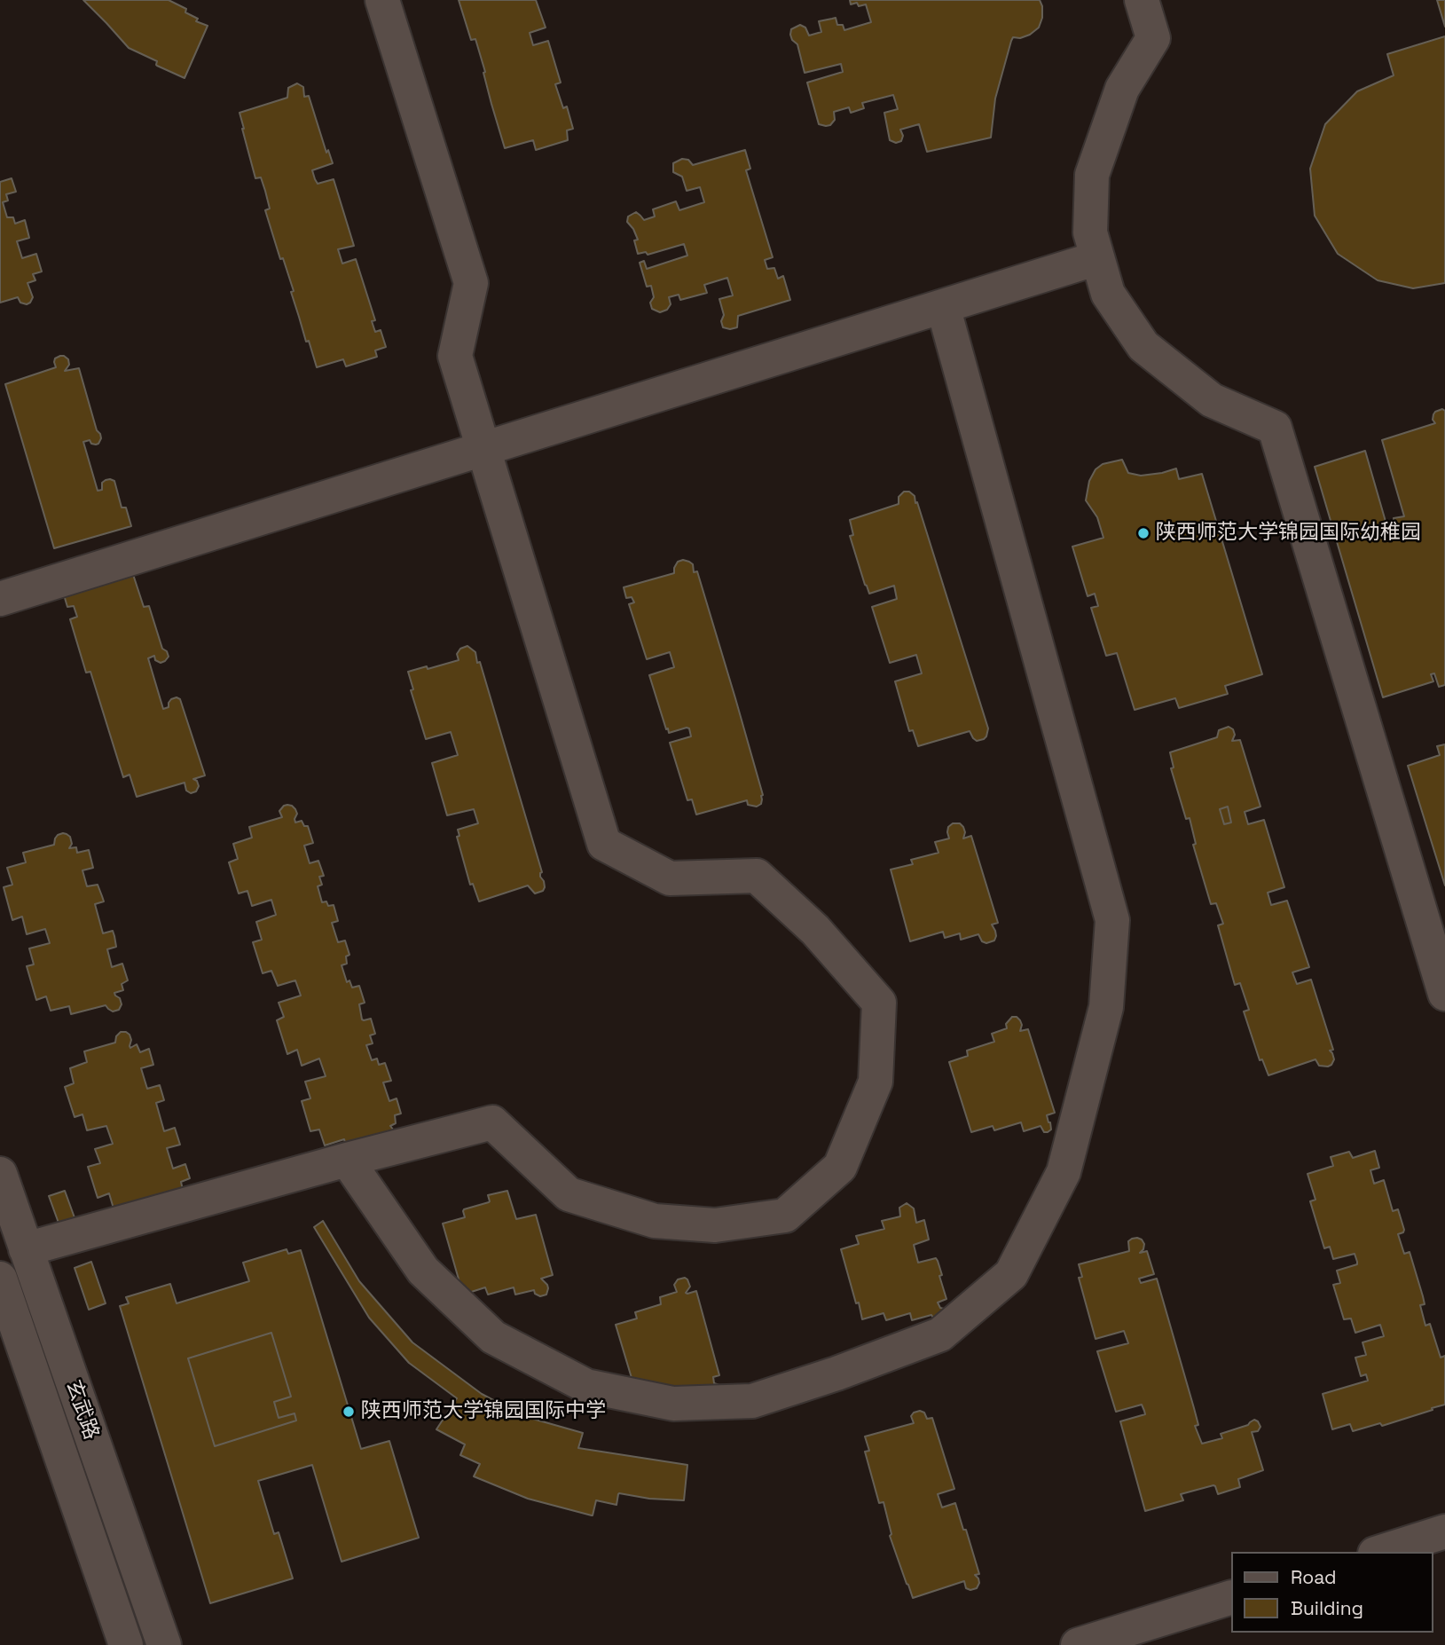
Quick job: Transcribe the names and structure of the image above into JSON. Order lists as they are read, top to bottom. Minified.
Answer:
{"streets":{"street":["玄武路"]},"places":["陕西师范大学锦园国际幼稚园","陕西师范大学锦园国际中学"],"legend":["Road","Building"]}
